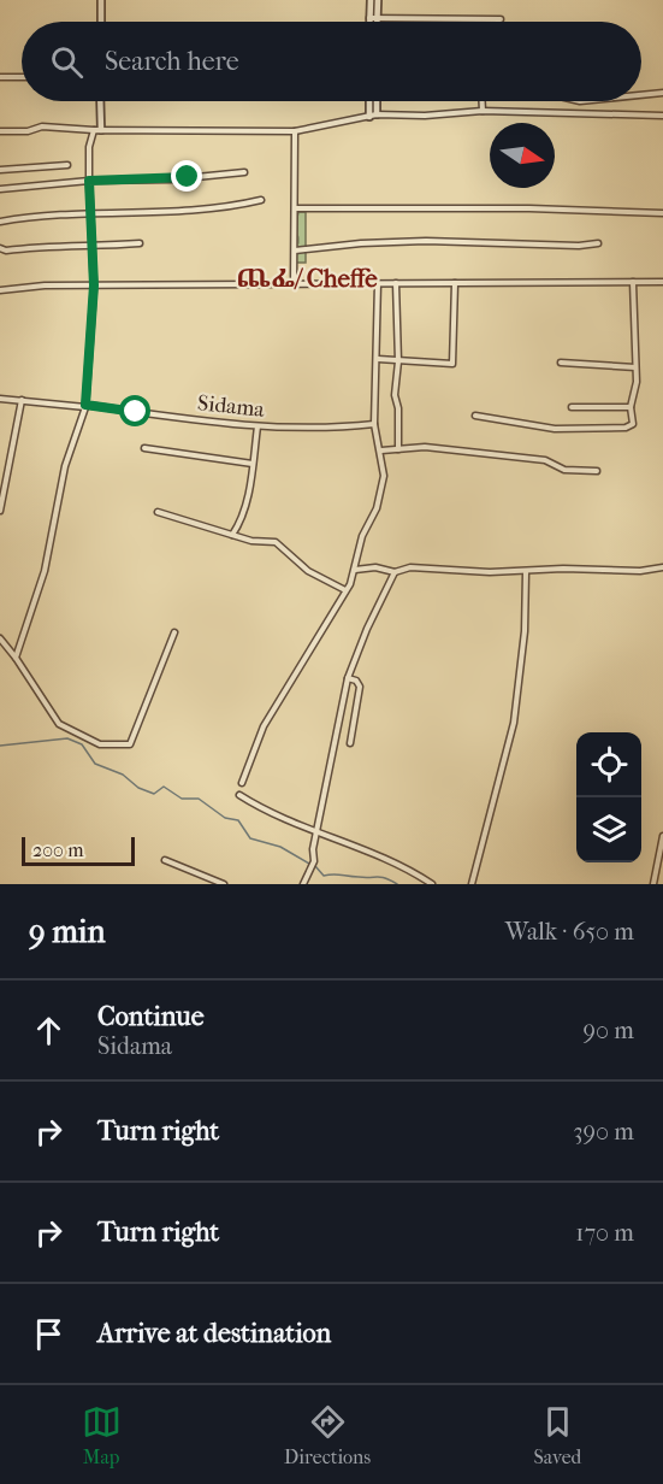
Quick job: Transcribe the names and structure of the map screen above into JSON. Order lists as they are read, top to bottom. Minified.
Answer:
{"streets":{"street":["Sidama"]},"districts":["ጨፌ/ Cheffe"],"scale_bar":"200 m","north":"right","page":{"search":"Search here","scale":"200 m","heading":["9 min","Walk · 650 m"],"list":[["Continue","Sidama","90 m"],["Turn right","390 m"],["Turn right","170 m"],"Arrive at destination"],"nav":["Map","Directions","Saved"]}}
